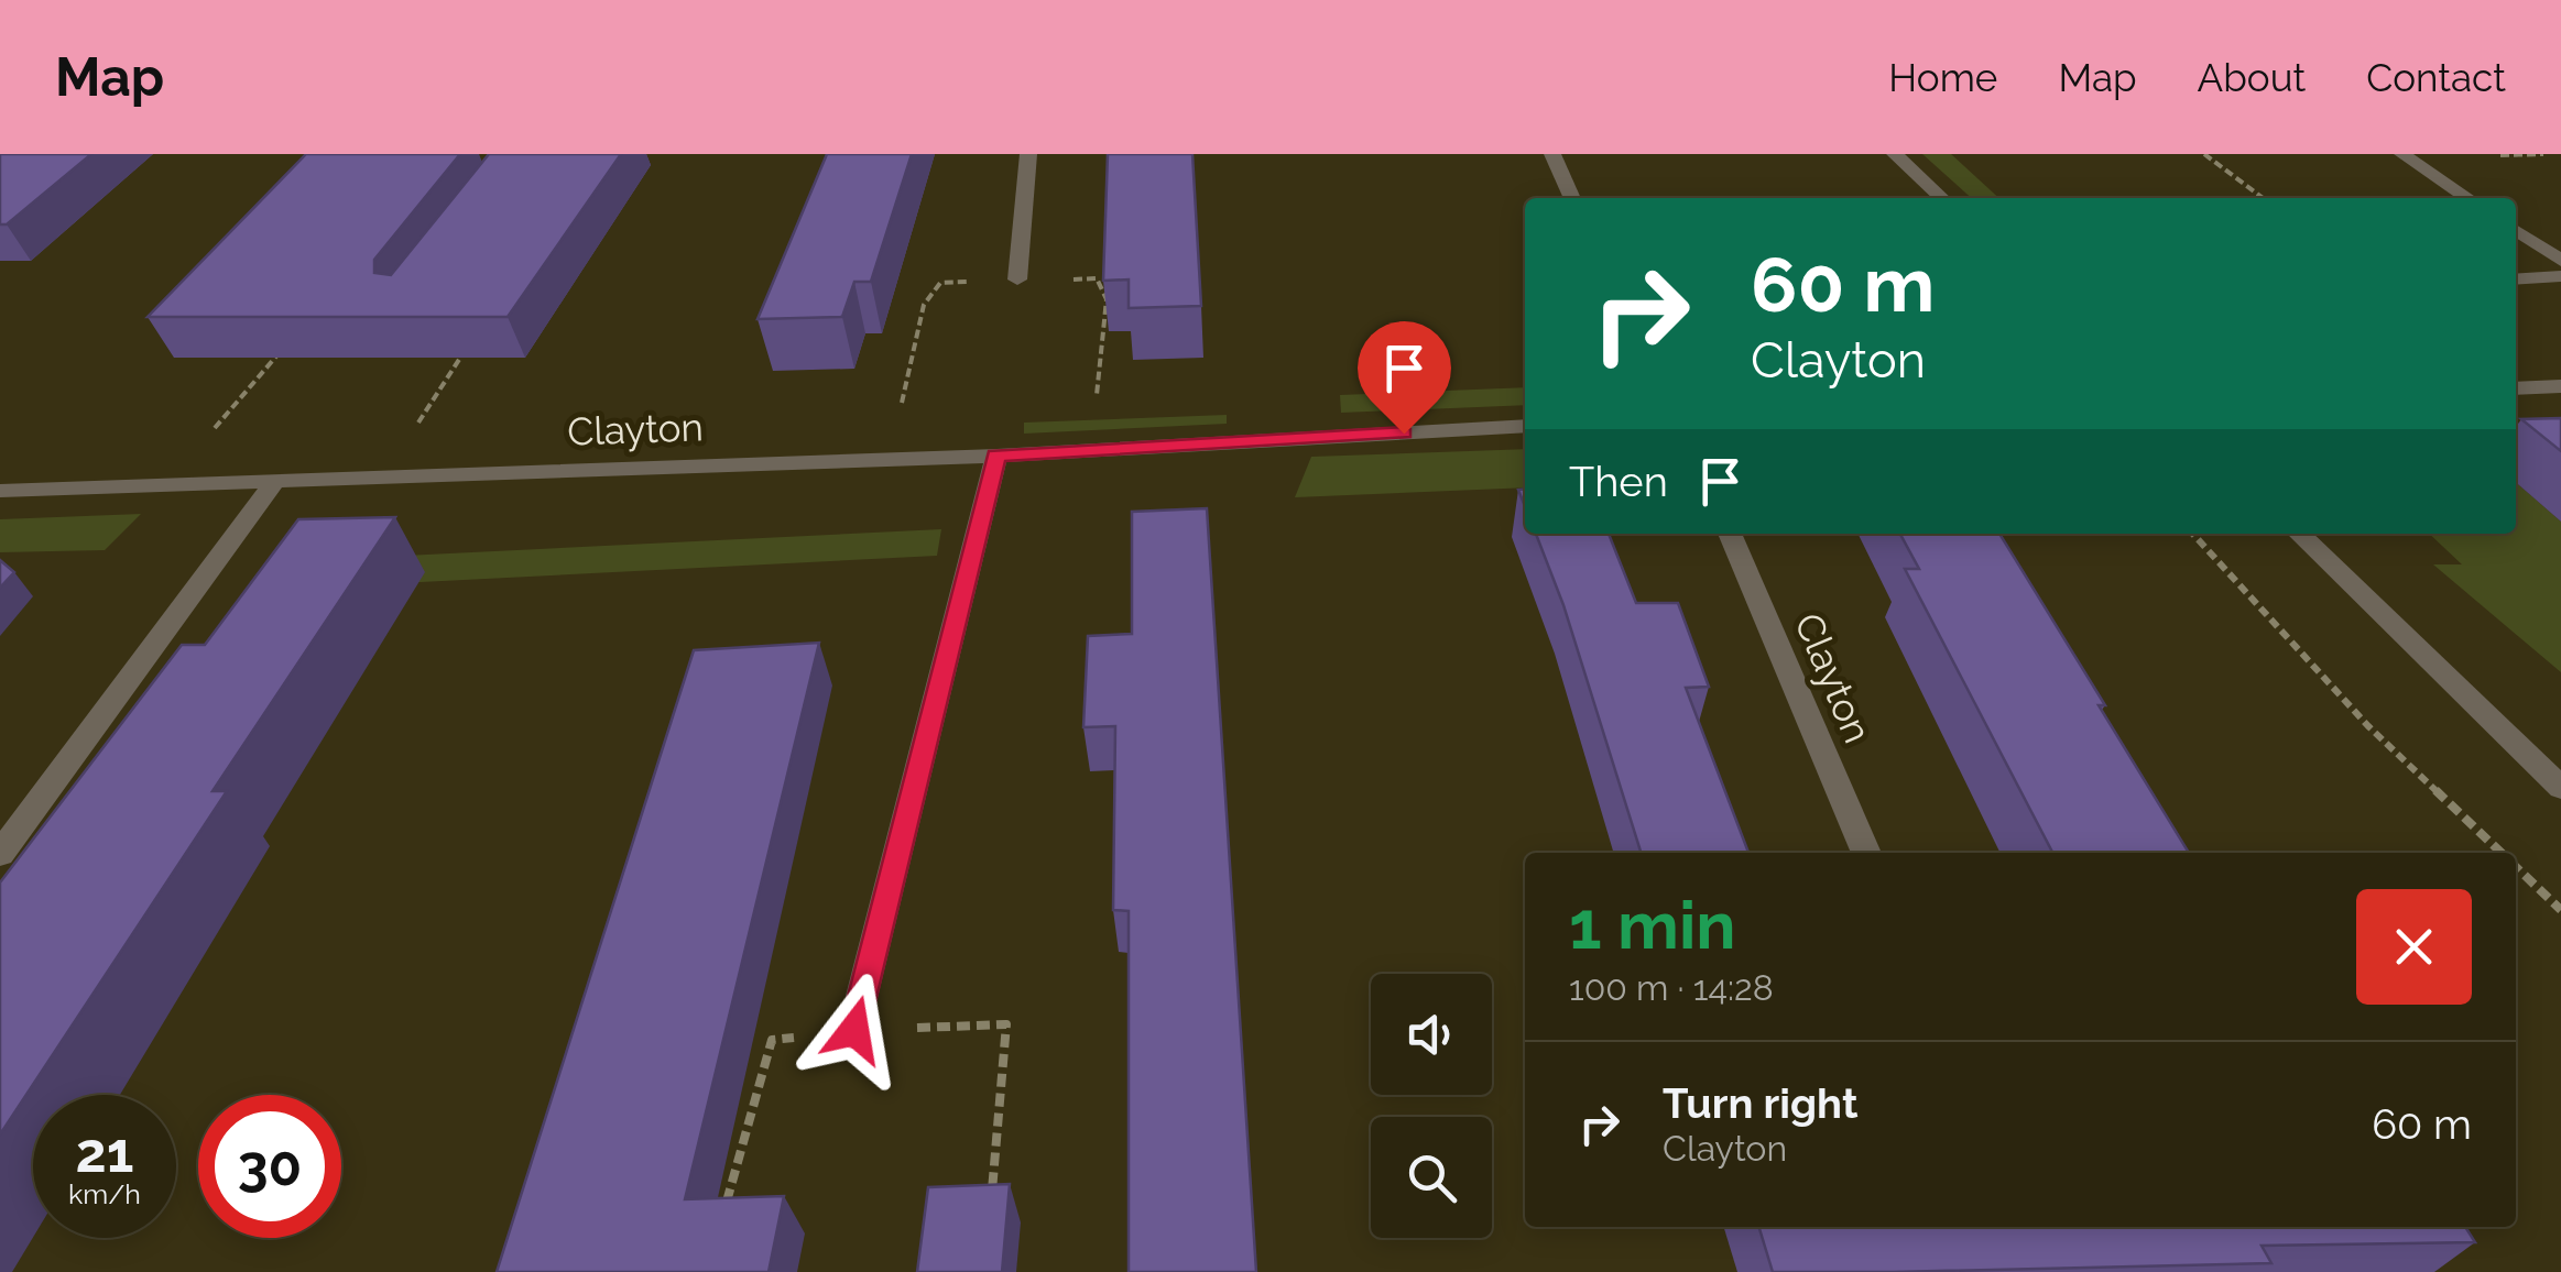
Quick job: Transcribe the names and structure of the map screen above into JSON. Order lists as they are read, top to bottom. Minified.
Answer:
{"streets":{"street":["Clayton"]},"page":{"header":"Map","nav":["Home","Map","About","Contact"],"turn":["60 m","Clayton"],"then":"Then","heading":["1 min","100 m · 14:28"],"list":[{"name":"Turn right","note":"Clayton","value":"60 m"}],"speed":"21 km/h","limit":"30"}}
